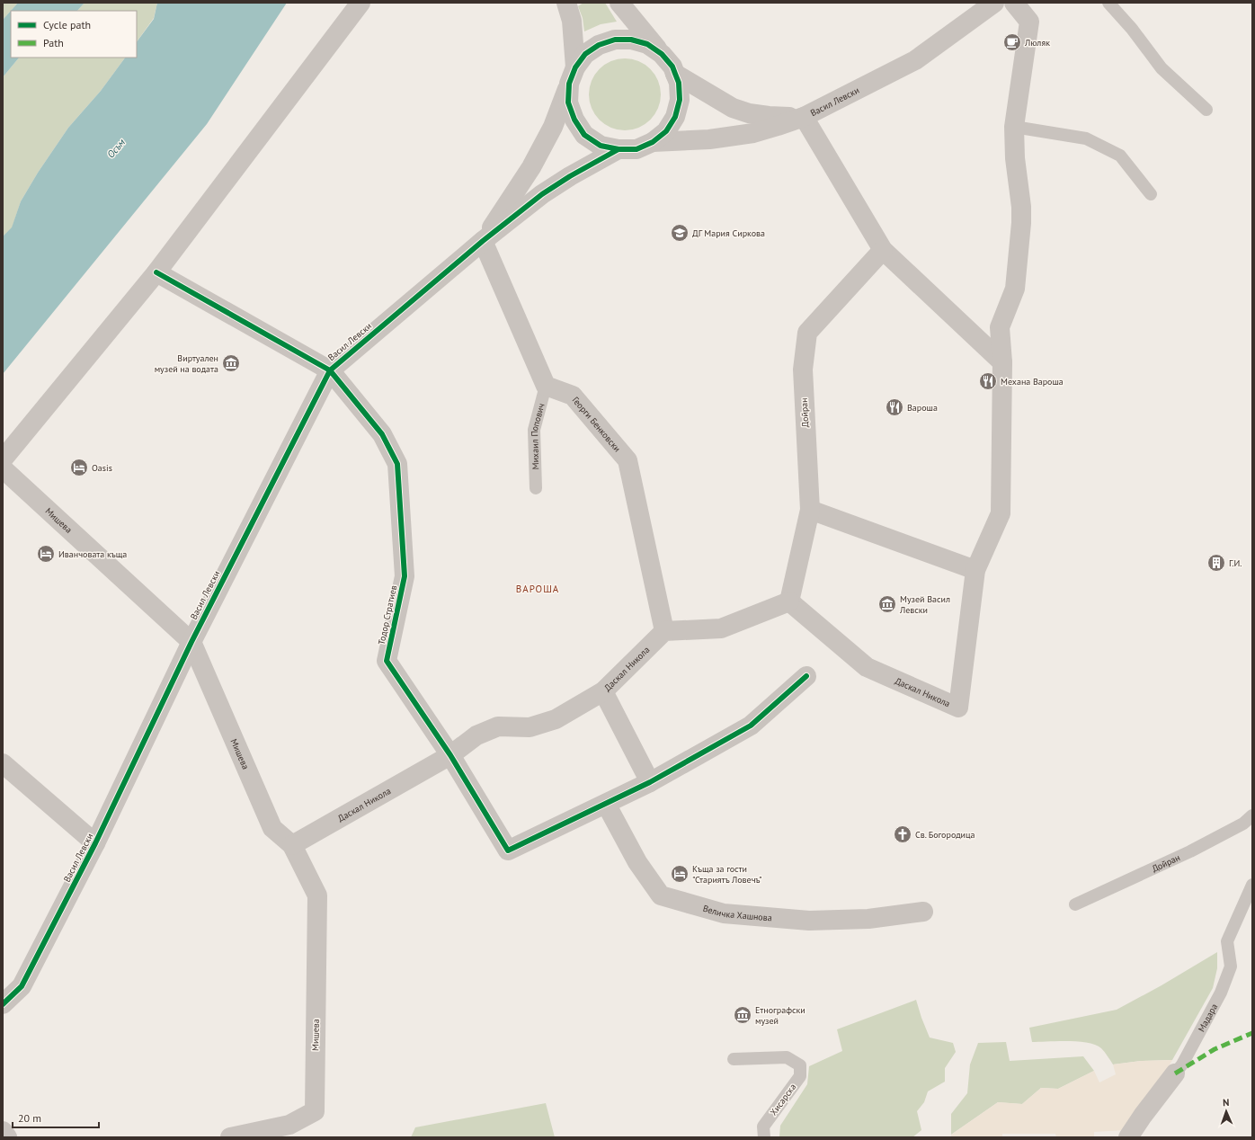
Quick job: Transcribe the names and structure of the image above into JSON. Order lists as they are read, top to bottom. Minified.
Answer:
{"streets":{"street":["Васил Левски","Дойран","Георги Бенковски","Мишева","Тодор Стратиев","Даскал Никола","Величка Хашнова","Мадара"],"lane":["Михаил Попович","Хисарска"]},"crossings":[["Васил Левски","Мишева"],["Васил Левски","Тодор Стратиев"],["Дойран","Даскал Никола"],["Георги Бенковски","Михаил Попович"],["Георги Бенковски","Даскал Никола"],["Мишева","Даскал Никола"],["Тодор Стратиев","Даскал Никола"],["Тодор Стратиев","Величка Хашнова"]],"districts":["ВАРОША"],"water":["Осъм"],"places":{"cafe":["Люляк"],"school or university":["ДГ Мария Сиркова"],"museum":["Виртуален музей на водата","Музей Васил Левски","Етнографски музей"],"restaurant":["Механа Вароша","Вароша"],"hotel":["Oasis","Иванчовата къща","Къща за гости \"Стариятъ Ловечъ\""],"building":["Г.И."],"church":["Св. Богородица"]},"legend":["Cycle path","Path"],"scale_bar":"20 m","north":"top"}
